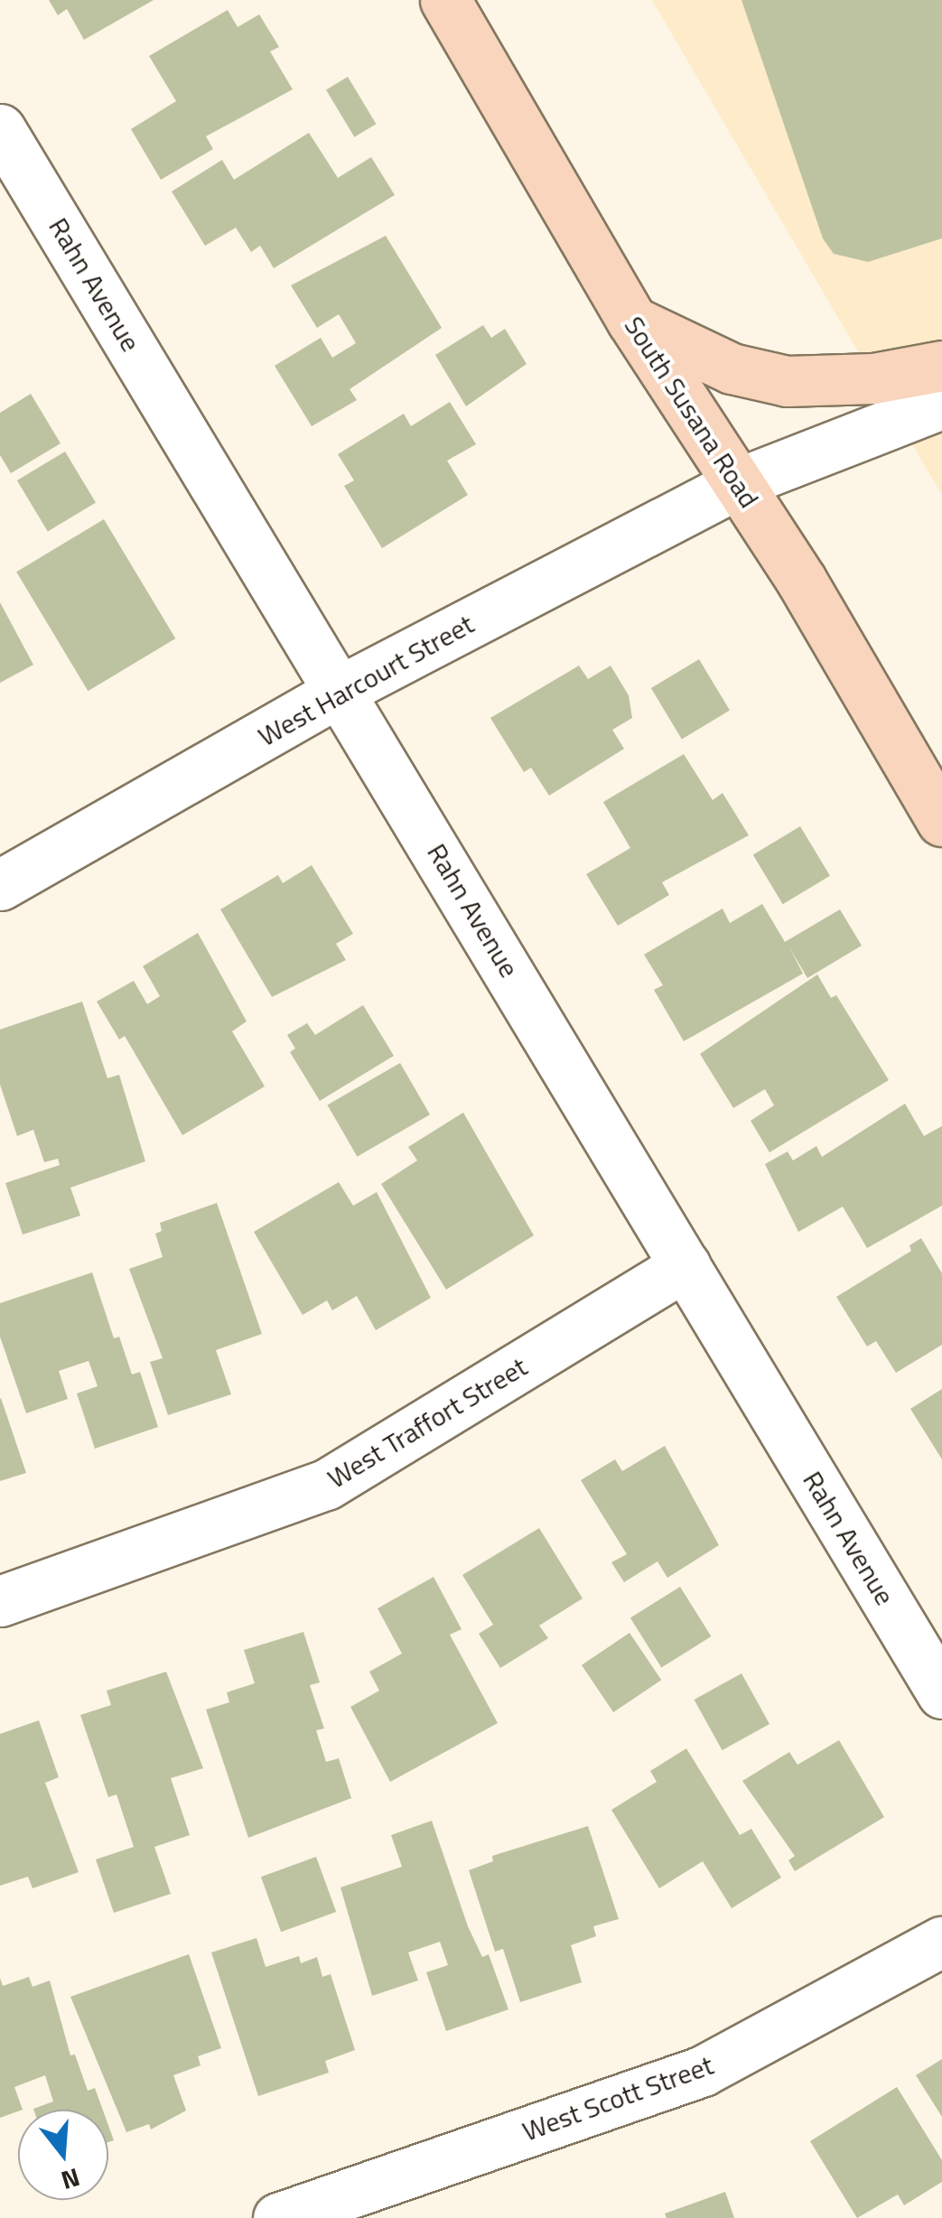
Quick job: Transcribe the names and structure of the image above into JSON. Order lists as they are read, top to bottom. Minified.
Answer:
{"streets":{"street":["Rahn Avenue","South Susana Road","West Harcourt Street","West Traffort Street","West Scott Street"]},"crossings":[["Rahn Avenue","West Harcourt Street"],["Rahn Avenue","West Traffort Street"],["South Susana Road","West Harcourt Street"]],"north":"bottom"}
